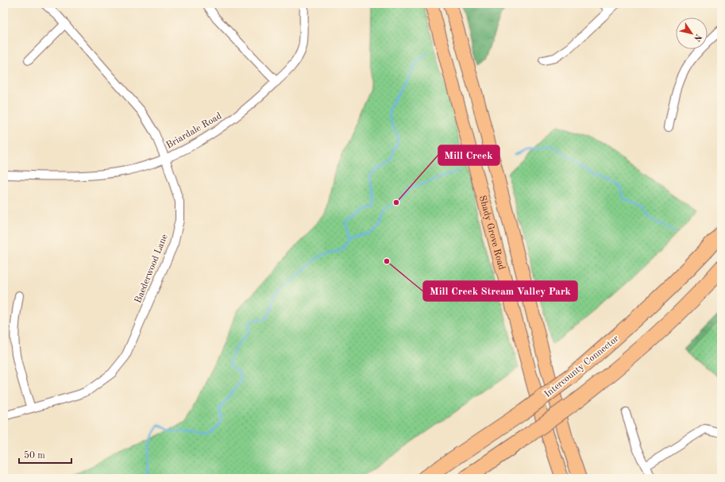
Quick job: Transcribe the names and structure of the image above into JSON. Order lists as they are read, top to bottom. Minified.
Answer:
{"streets":{"highway":["Intercounty Connector"],"main road":["Shady Grove Road"],"street":["Briardale Road","Baederwood Lane"]},"crossings":[["Briardale Road","Baederwood Lane"]],"places":["Mill Creek","Mill Creek Stream Valley Park"],"scale_bar":"50 m","north":"bottom right"}
